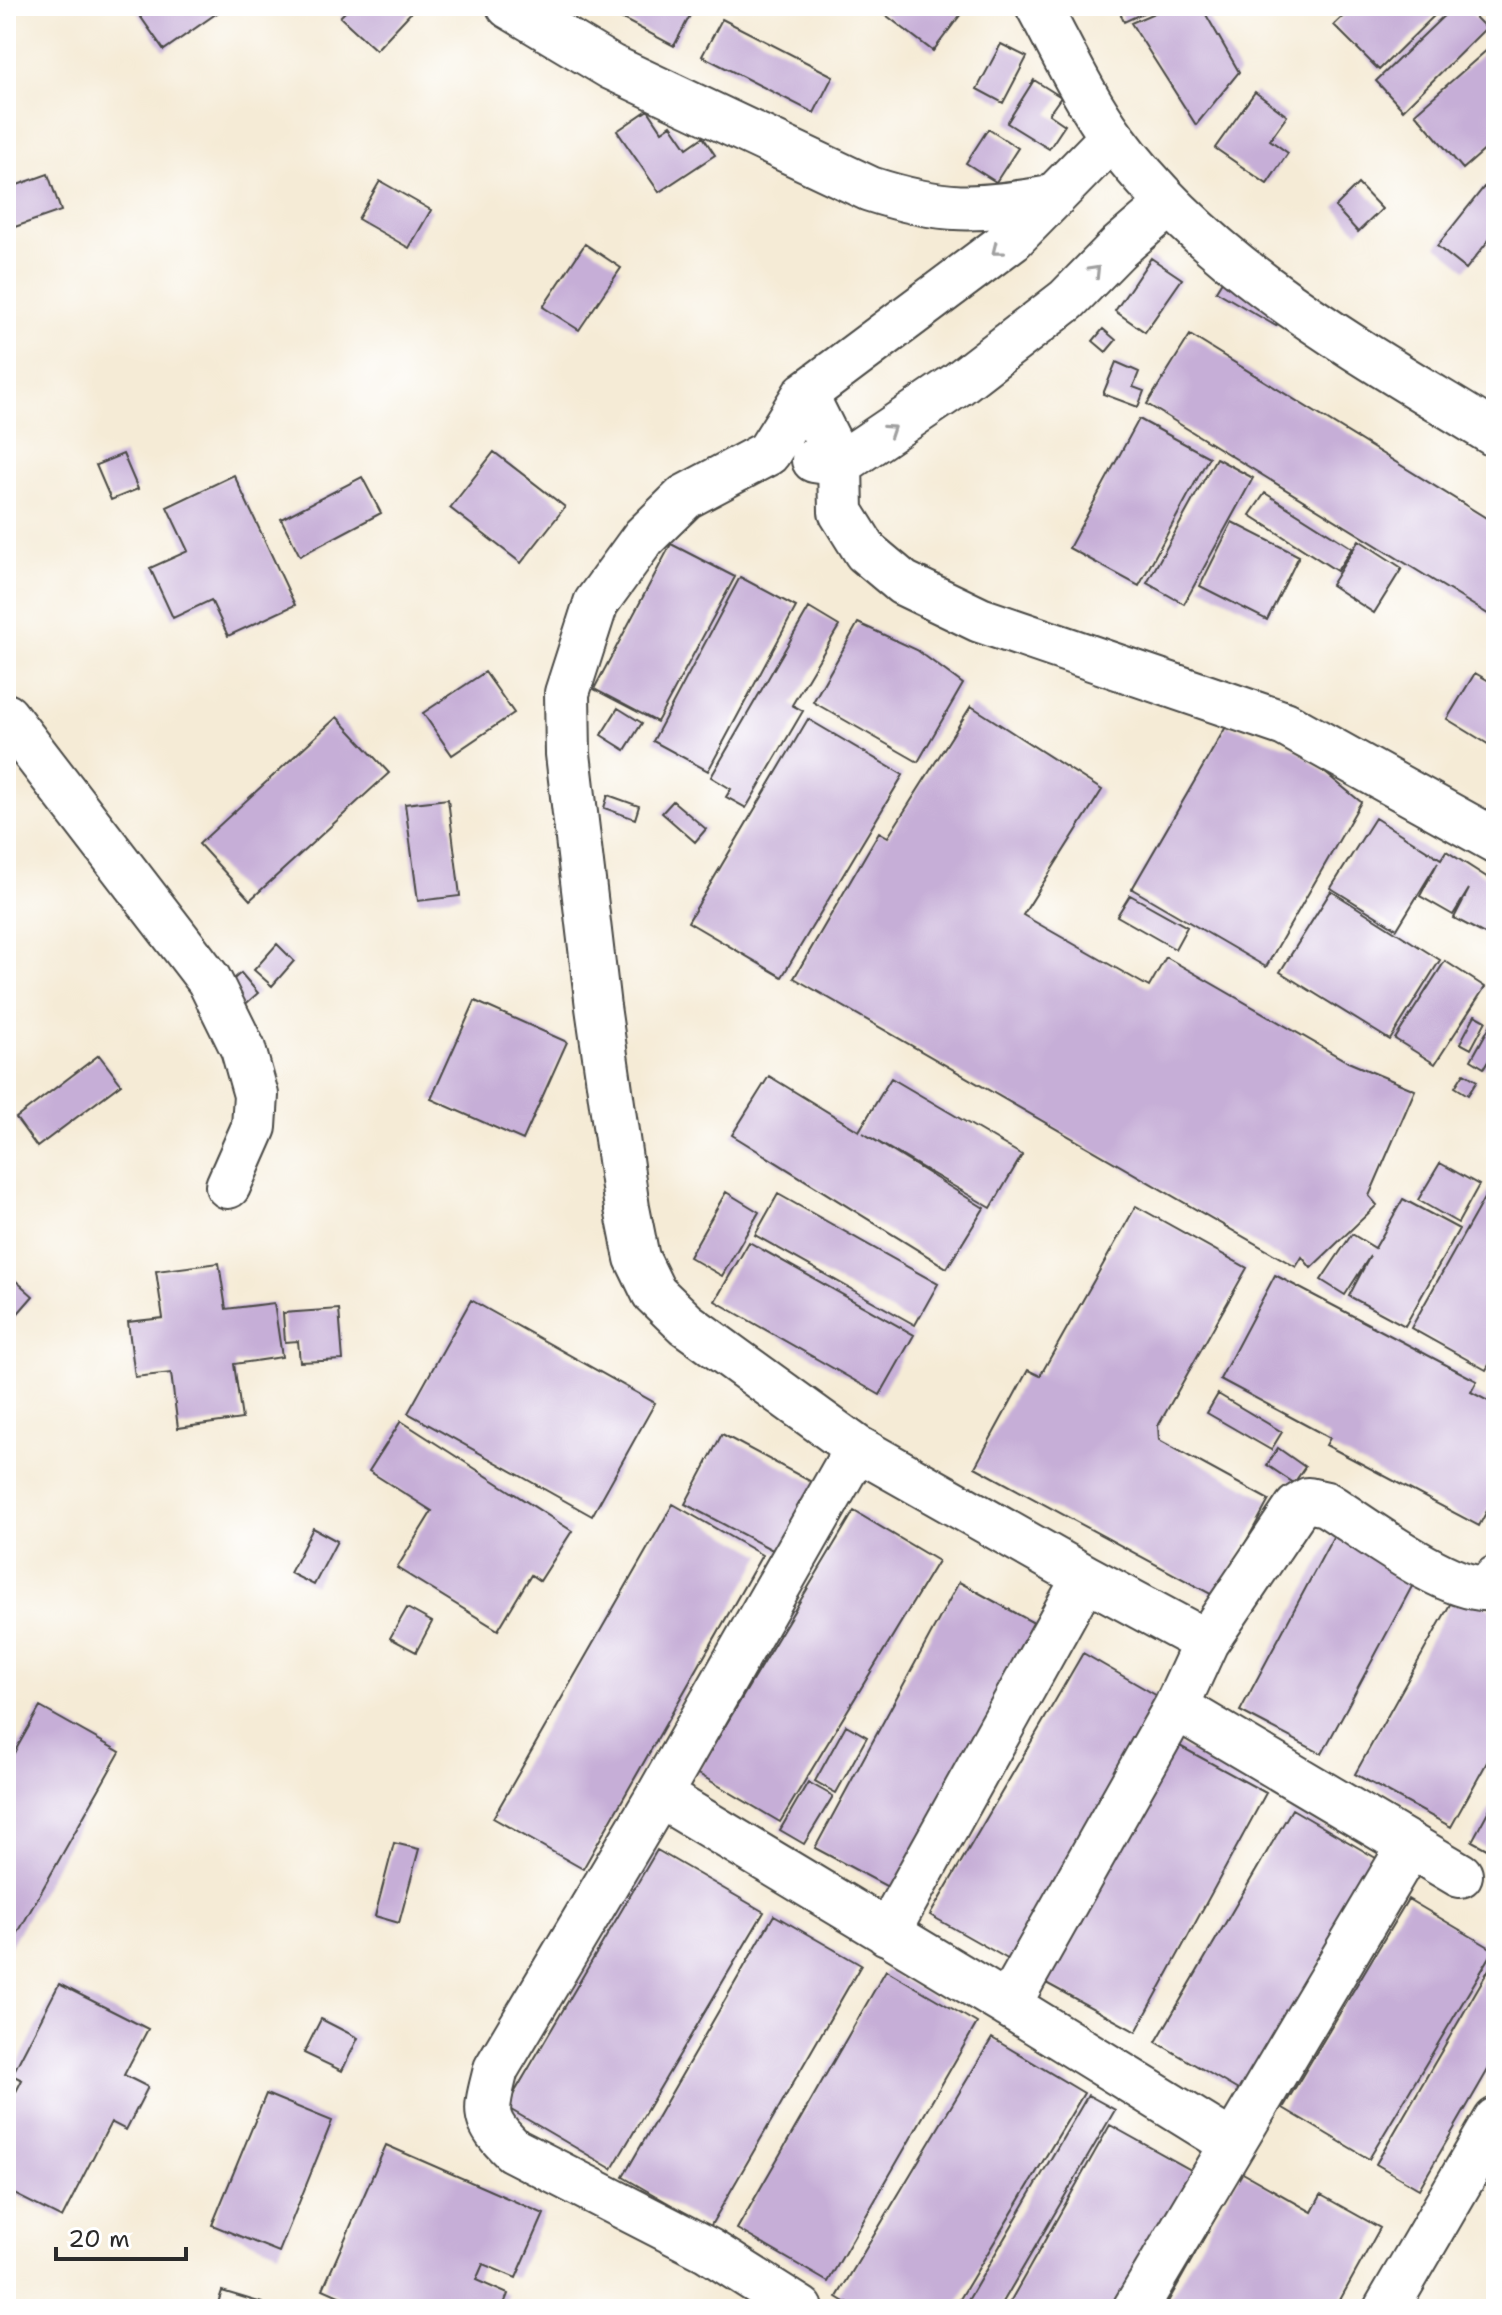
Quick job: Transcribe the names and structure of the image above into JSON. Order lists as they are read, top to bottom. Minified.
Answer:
{"scale_bar":"20 m"}
